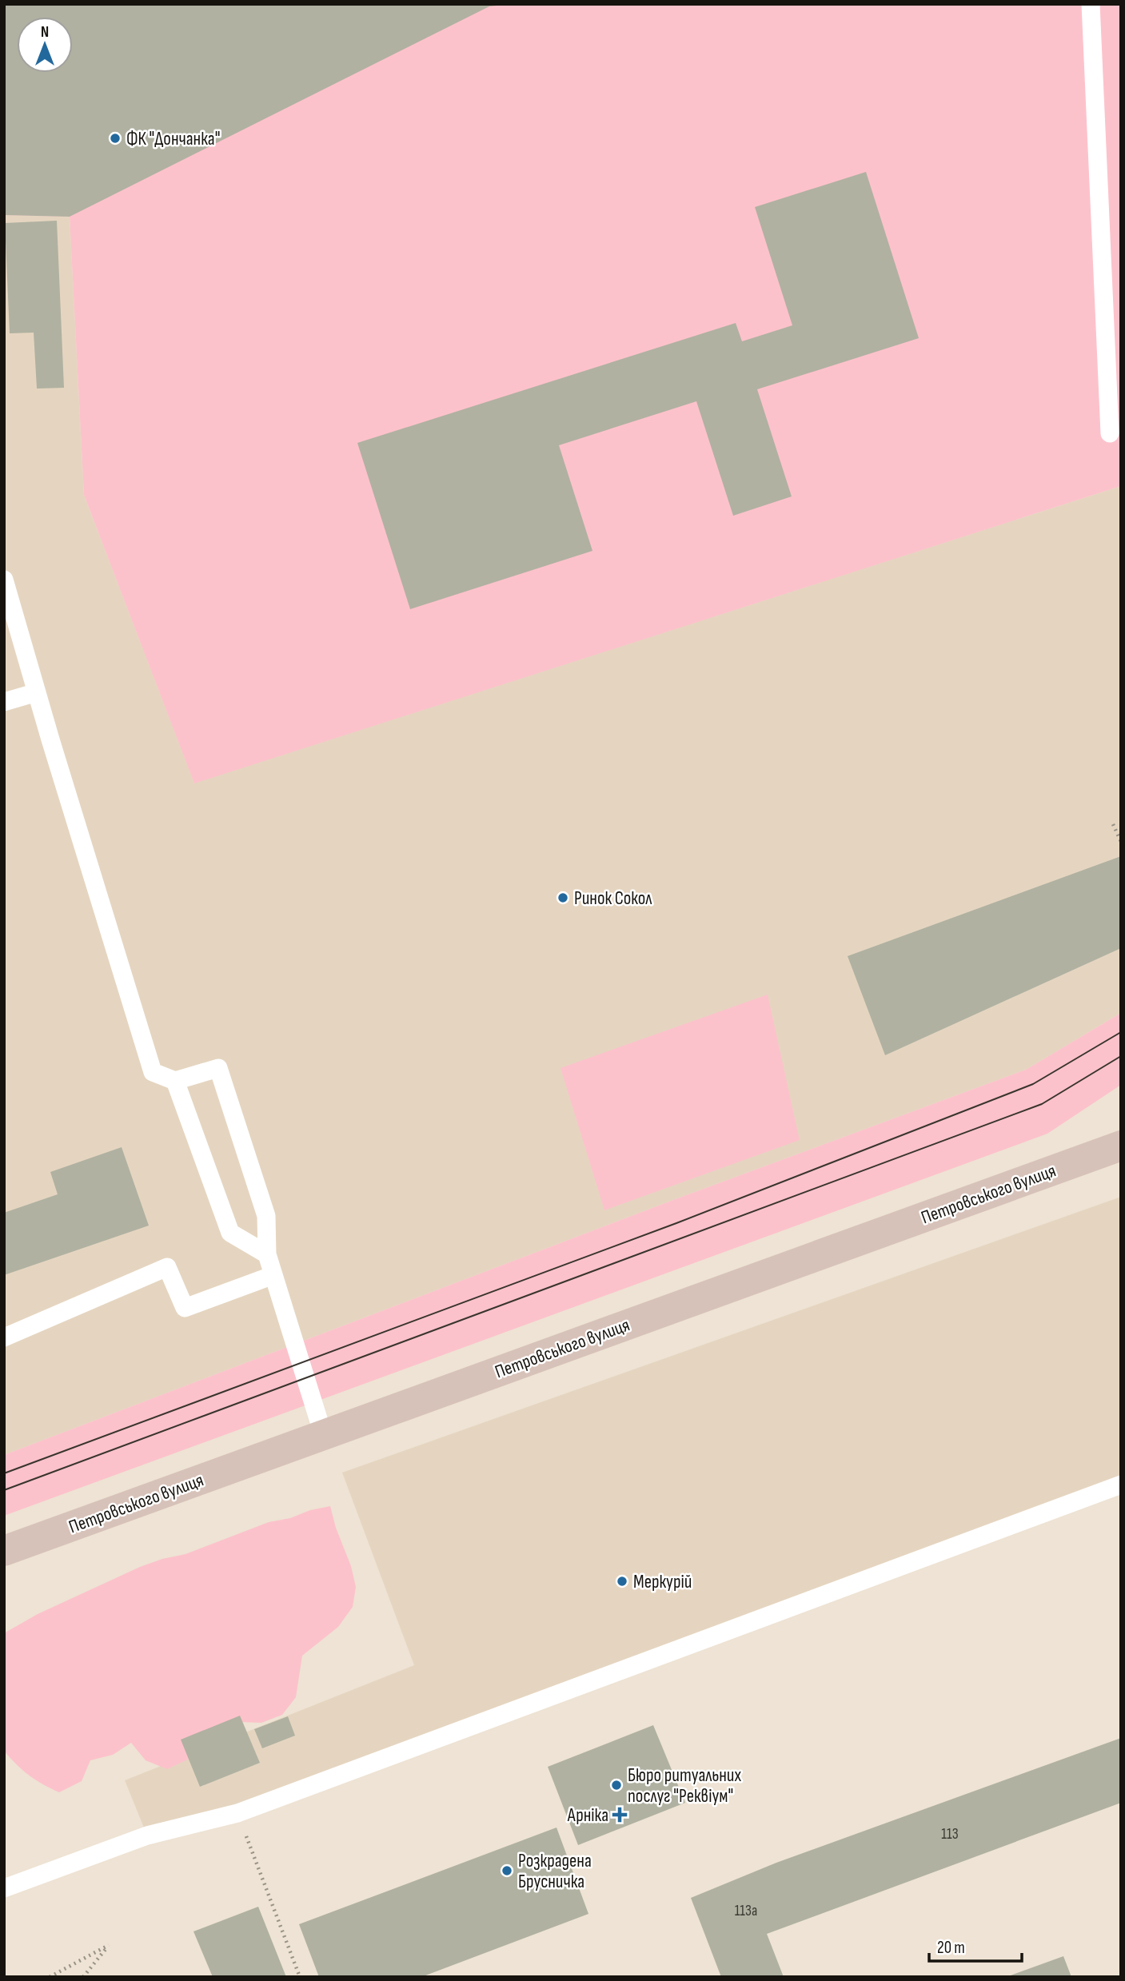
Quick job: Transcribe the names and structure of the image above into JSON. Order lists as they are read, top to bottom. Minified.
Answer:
{"streets":{"main road":["Петровського вулиця"]},"places":{"other":["ФК \"Дончанка\"","Ринок Сокол","Меркурій","Бюро ритуальних послуг \"Реквіум\"","Розкрадена Брусничка"],"health":["Арніка"]},"house_numbers":["113","113а"],"scale_bar":"20 m","north":"top"}
